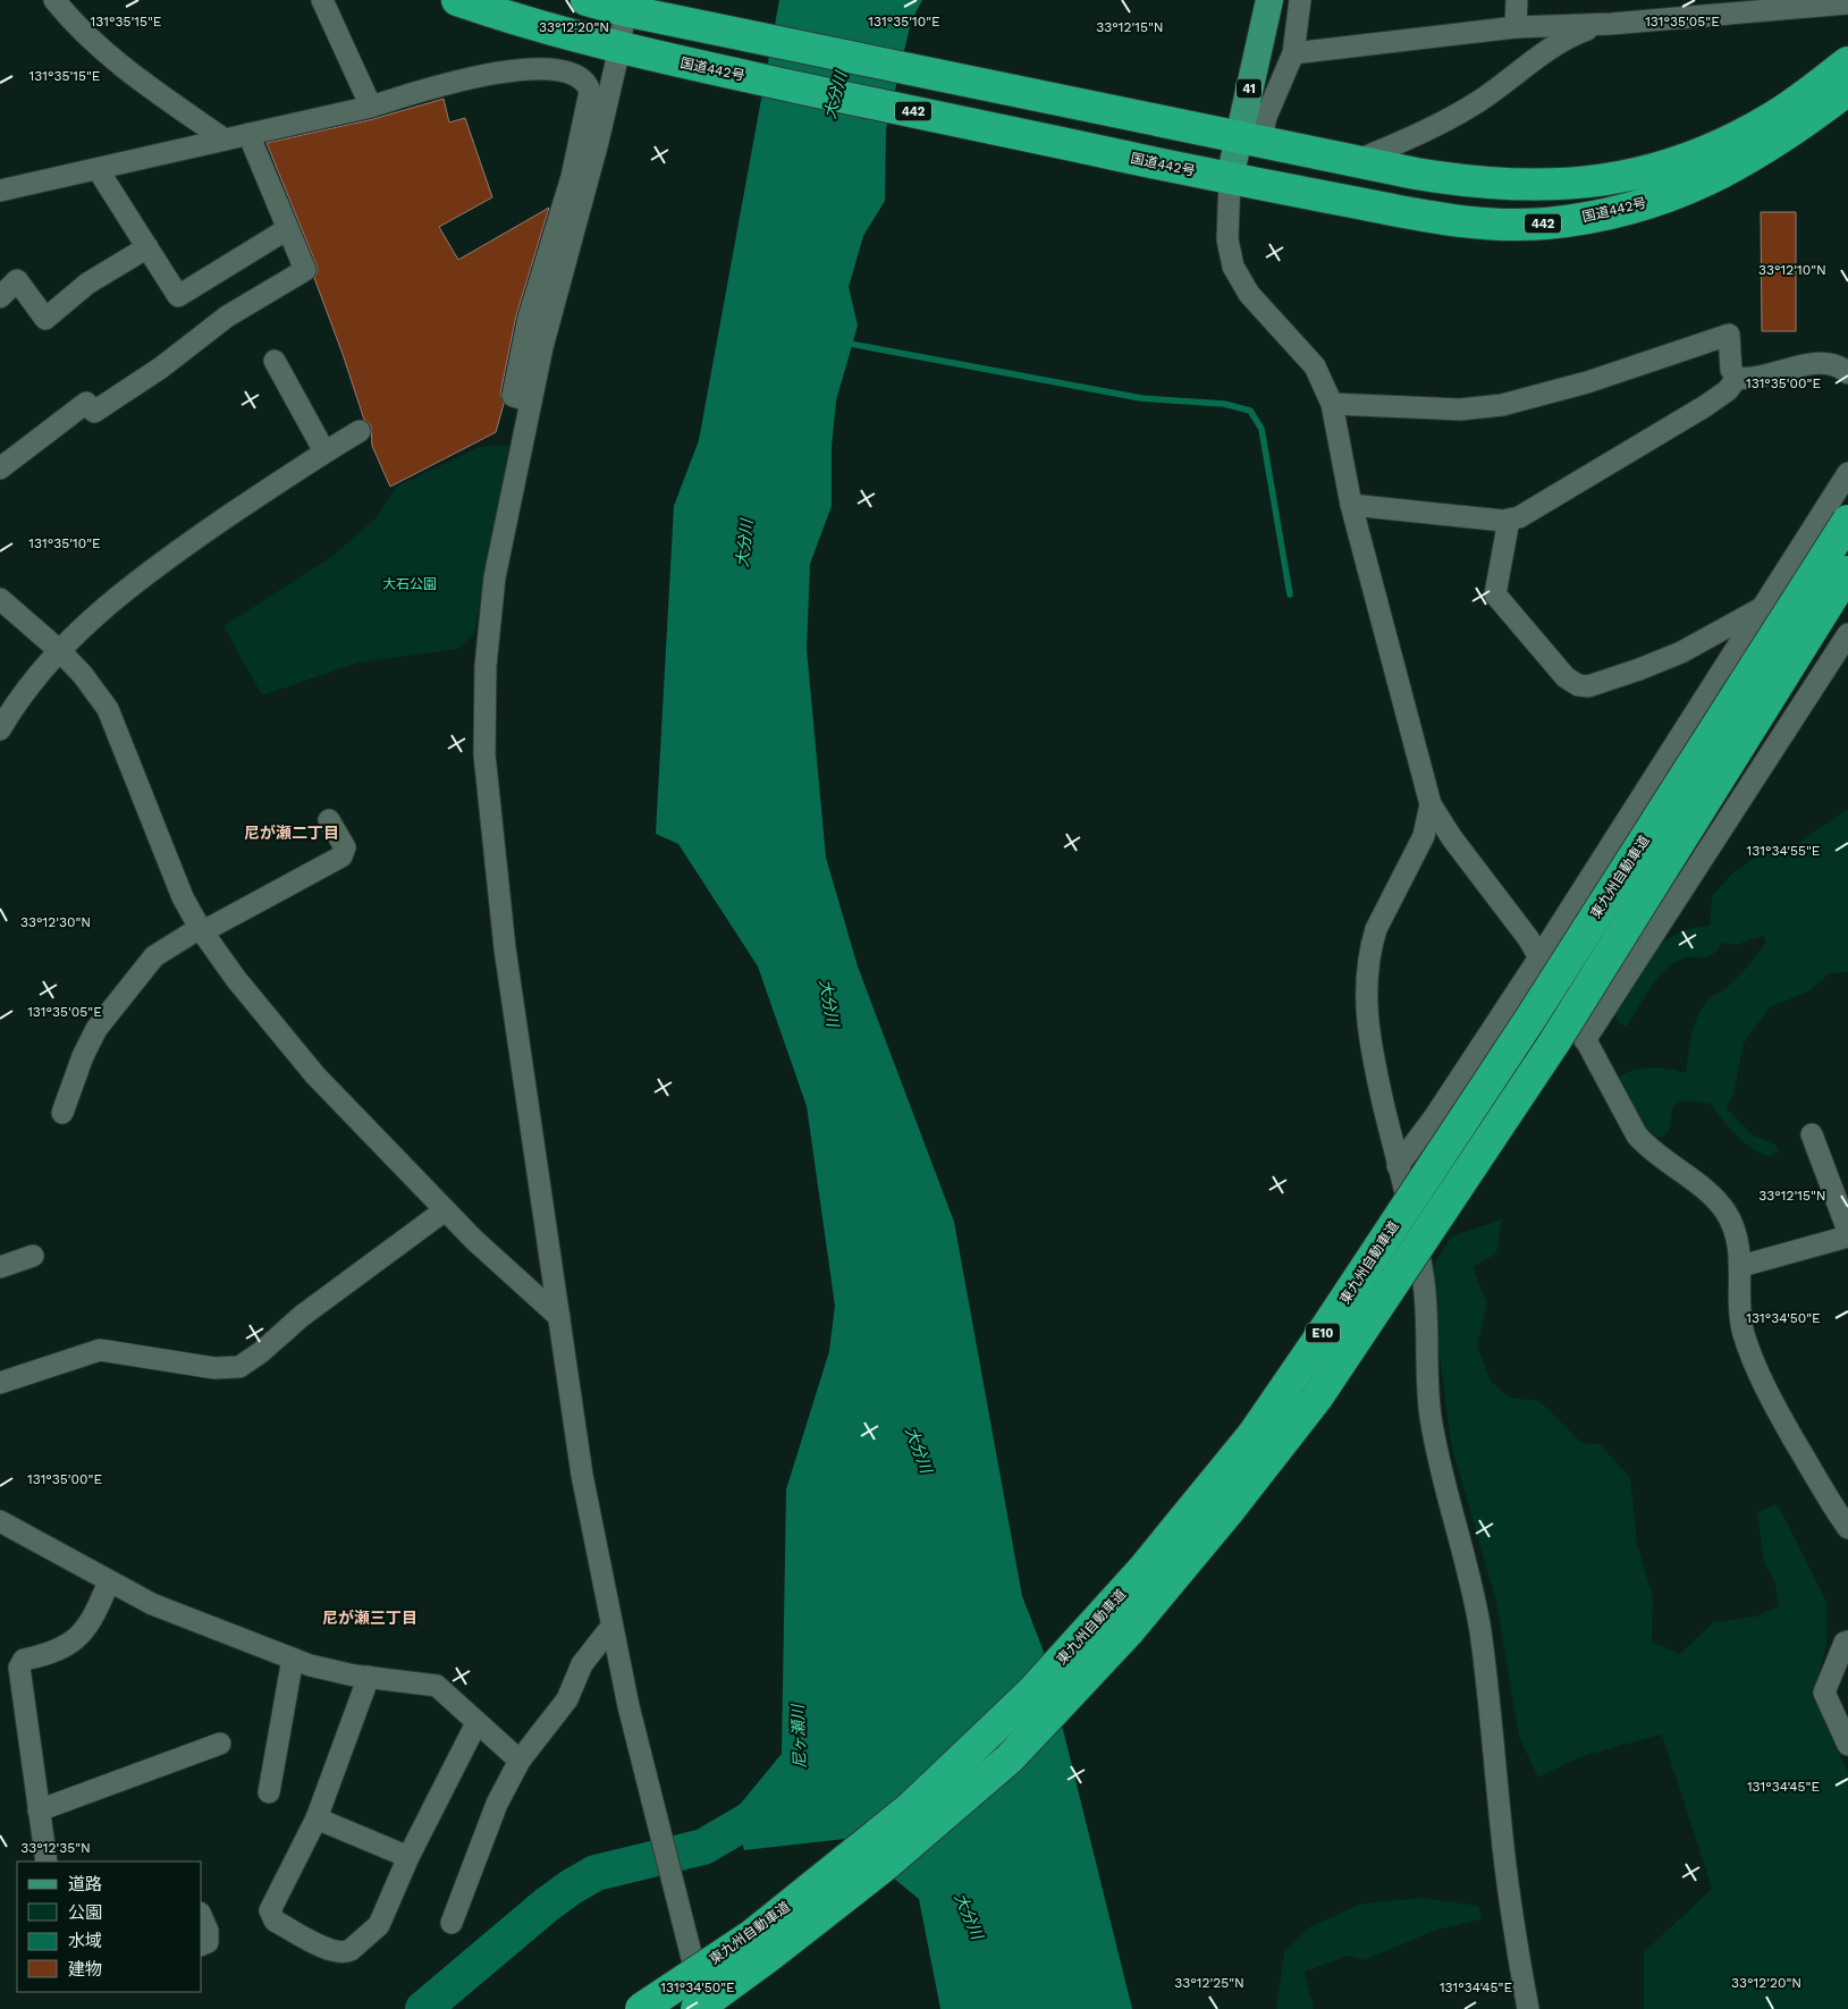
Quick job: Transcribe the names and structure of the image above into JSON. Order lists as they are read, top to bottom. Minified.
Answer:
{"streets":{"highway":["国道442号","442","東九州自動車道","E10"],"main road":["41"]},"crossings":[["国道442号","41"]],"districts":["尼が瀬二丁目","尼が瀬三丁目"],"water":["大分川","尼ヶ瀬川"],"parks":["大石公園"],"legend":["道路","公園","水域","建物"],"coordinates":["131°35'10\"E","131°35'05\"E","131°35'15\"E","33°12'20\"N","33°12'15\"N","33°12'10\"N","131°35'00\"E","131°34'55\"E","33°12'30\"N","131°34'50\"E","131°34'45\"E","33°12'35\"N","33°12'25\"N"]}
